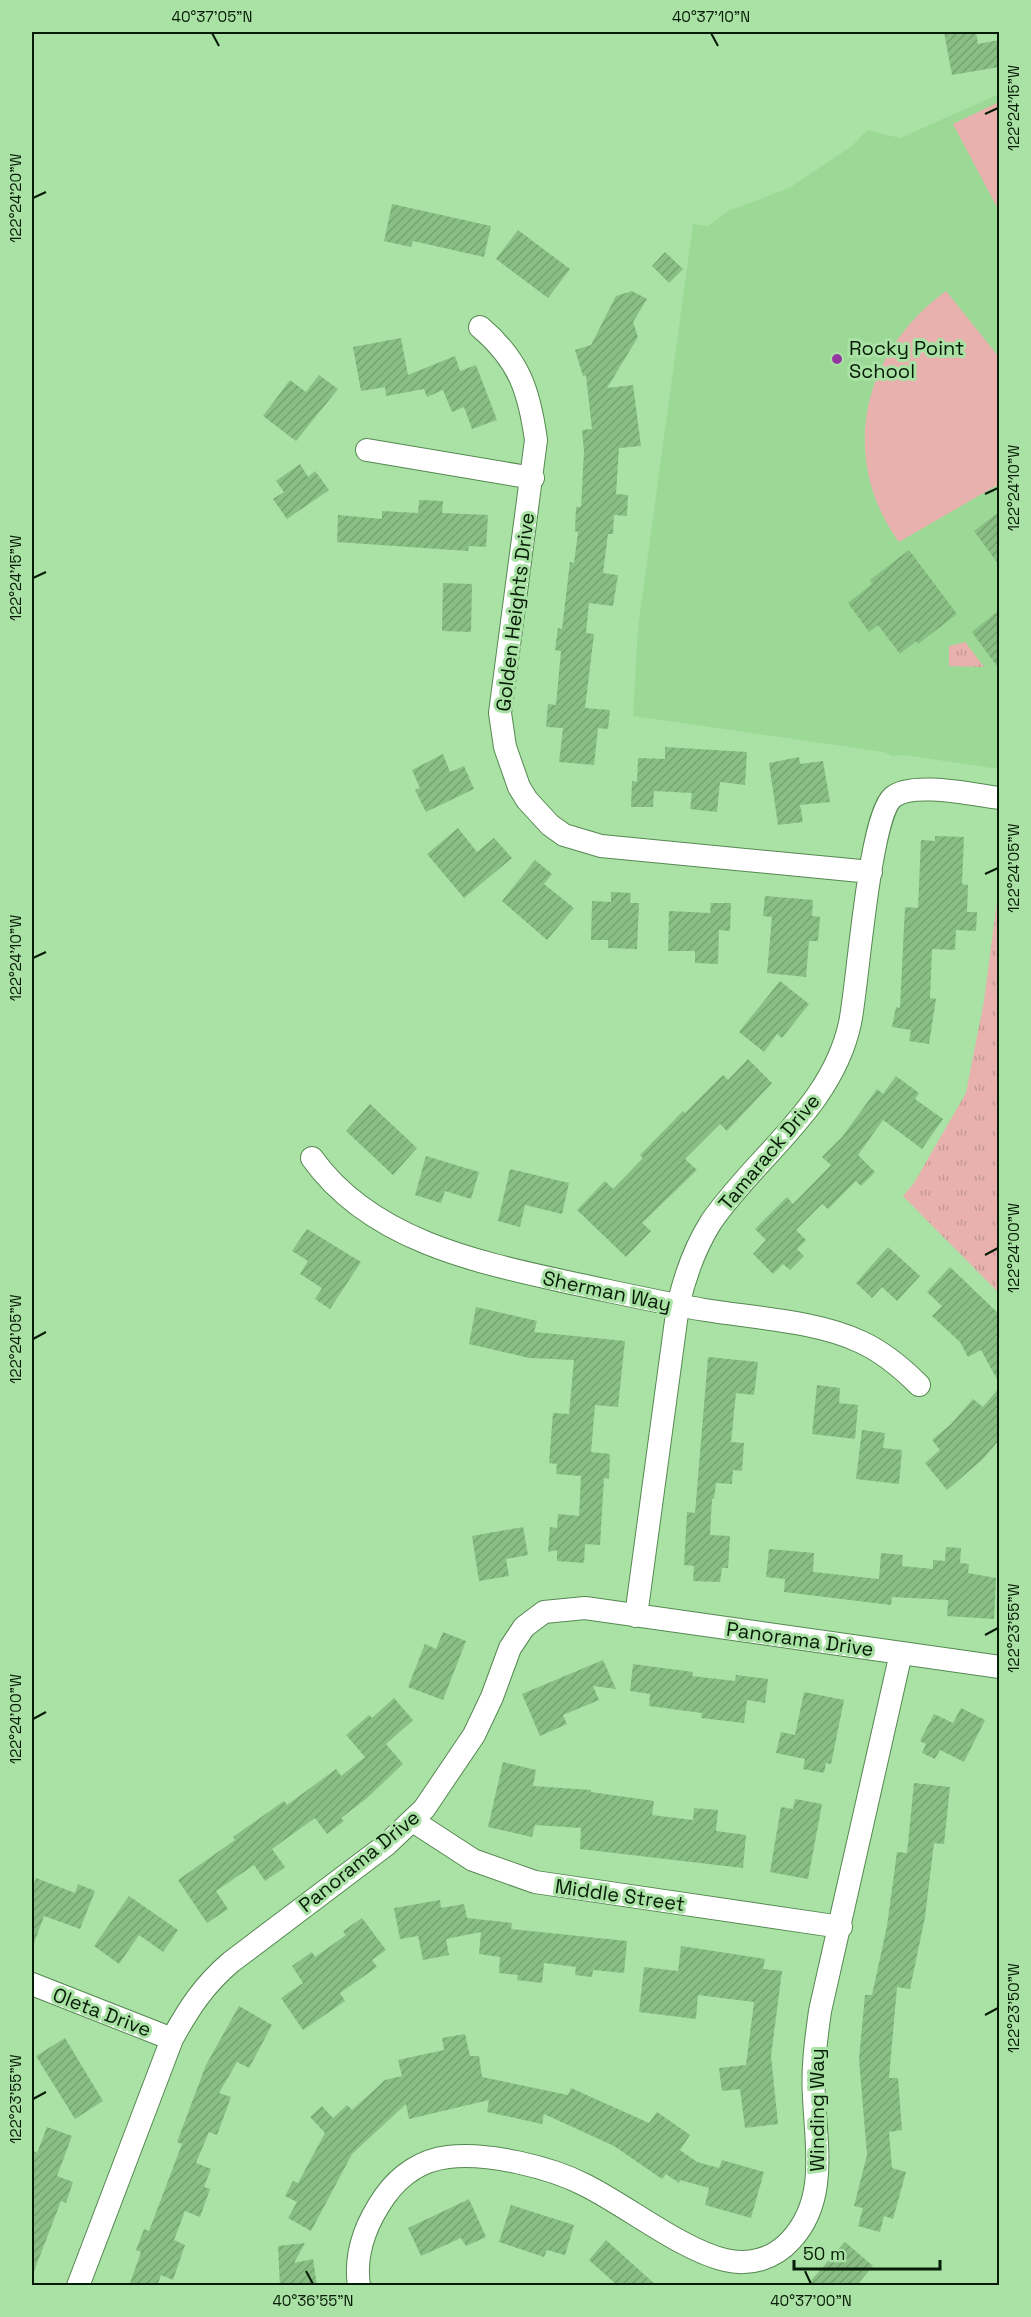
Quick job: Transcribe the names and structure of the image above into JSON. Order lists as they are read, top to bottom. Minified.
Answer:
{"streets":{"street":["Golden Heights Drive","Tamarack Drive","Sherman Way","Panorama Drive","Middle Street","Oleta Drive","Winding Way"]},"crossings":[["Golden Heights Drive","Tamarack Drive"],["Tamarack Drive","Sherman Way"],["Tamarack Drive","Panorama Drive"],["Panorama Drive","Middle Street"],["Panorama Drive","Oleta Drive"],["Panorama Drive","Winding Way"],["Middle Street","Winding Way"]],"places":["Rocky Point School"],"scale_bar":"50 m","coordinates":["40°37'05\"N","40°37'10\"N","122°24'15\"W","122°24'20\"W","122°24'10\"W","122°24'05\"W","122°24'00\"W","122°23'55\"W","122°23'50\"W","40°36'55\"N","40°37'00\"N"]}
